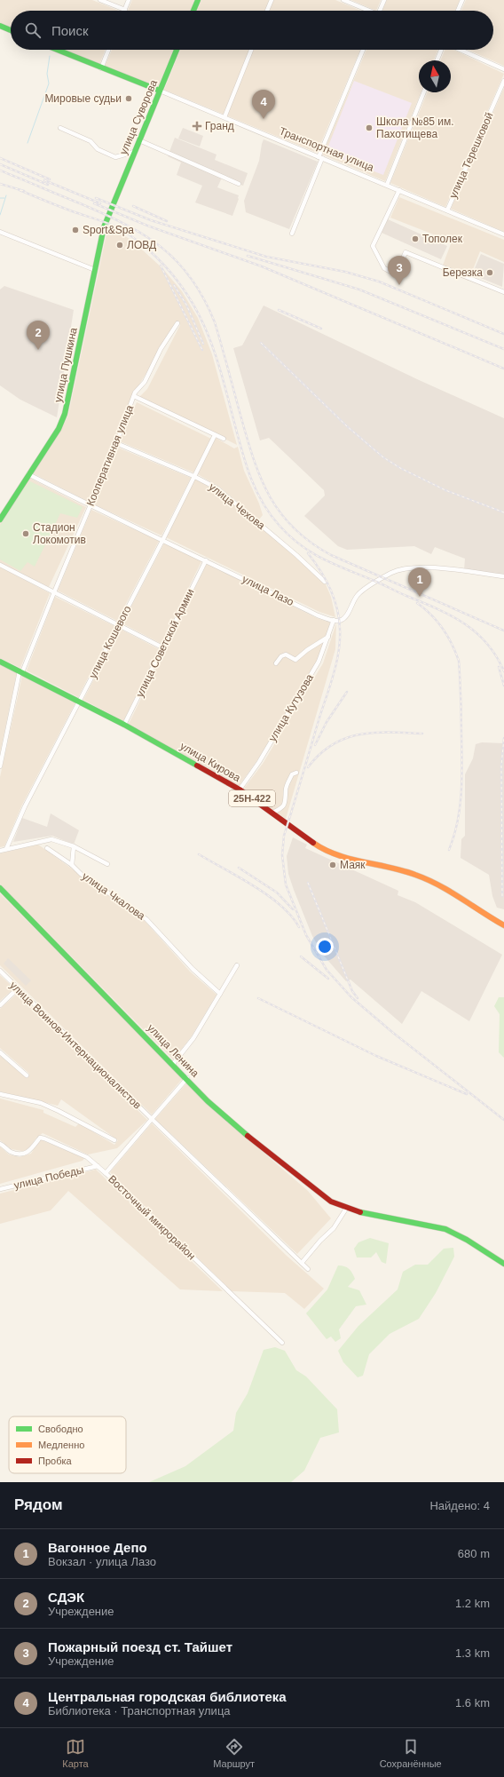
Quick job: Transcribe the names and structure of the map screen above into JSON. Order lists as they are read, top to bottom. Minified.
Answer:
{"streets":{"main road":["улица Суворова","Транспортная улица","улица Пушкина","улица Кирова","25Н-422","улица Ленина"],"street":["улица Терешковой","Кооперативная улица","улица Чехова","улица Лазо","улица Кошевого","улица Советской Армии","улица Кутузова","улица Чкалова","улица Воинов-Интернационалистов","улица Победы","Восточный микрорайон"]},"crossings":[["улица Суворова","Транспортная улица"],["улица Суворова","улица Пушкина"],["Транспортная улица","улица Терешковой"],["улица Пушкина","улица Лазо"],["Кооперативная улица","улица Чехова"],["Кооперативная улица","улица Лазо"],["Кооперативная улица","улица Кирова"],["улица Чехова","улица Кошевого"],["улица Лазо","улица Кошевого"],["улица Лазо","улица Советской Армии"],["улица Лазо","улица Кутузова"],["улица Кошевого","улица Кирова"],["улица Советской Армии","улица Кирова"],["улица Кутузова","улица Кирова"],["улица Воинов-Интернационалистов","Восточный микрорайон"],["улица Ленина","Восточный микрорайон"]],"places":{"other":["Мировые судьи","Школа №85 им. Пахотищева","Sport&Spa","Тополек","ЛОВД","Березка","Стадион Локомотив","Маяк"],"health":["Гранд"]},"legend":["Свободно","Медленно","Пробка"],"north":"top","page":{"search":"Поиск","pins":["4","3","2","1"],"heading":["Рядом","Найдено: 4"],"list":[{"mark":"1","name":"Вагонное Депо","note":"Вокзал · улица Лазо","value":"680 m"},{"mark":"2","name":"СДЭК","note":"Учреждение","value":"1.2 km"},{"mark":"3","name":"Пожарный поезд ст. Тайшет","note":"Учреждение","value":"1.3 km"},{"mark":"4","name":"Центральная городская библиотека","note":"Библиотека · Транспортная улица","value":"1.6 km"}],"nav":["Карта","Маршрут","Сохранённые"]}}
